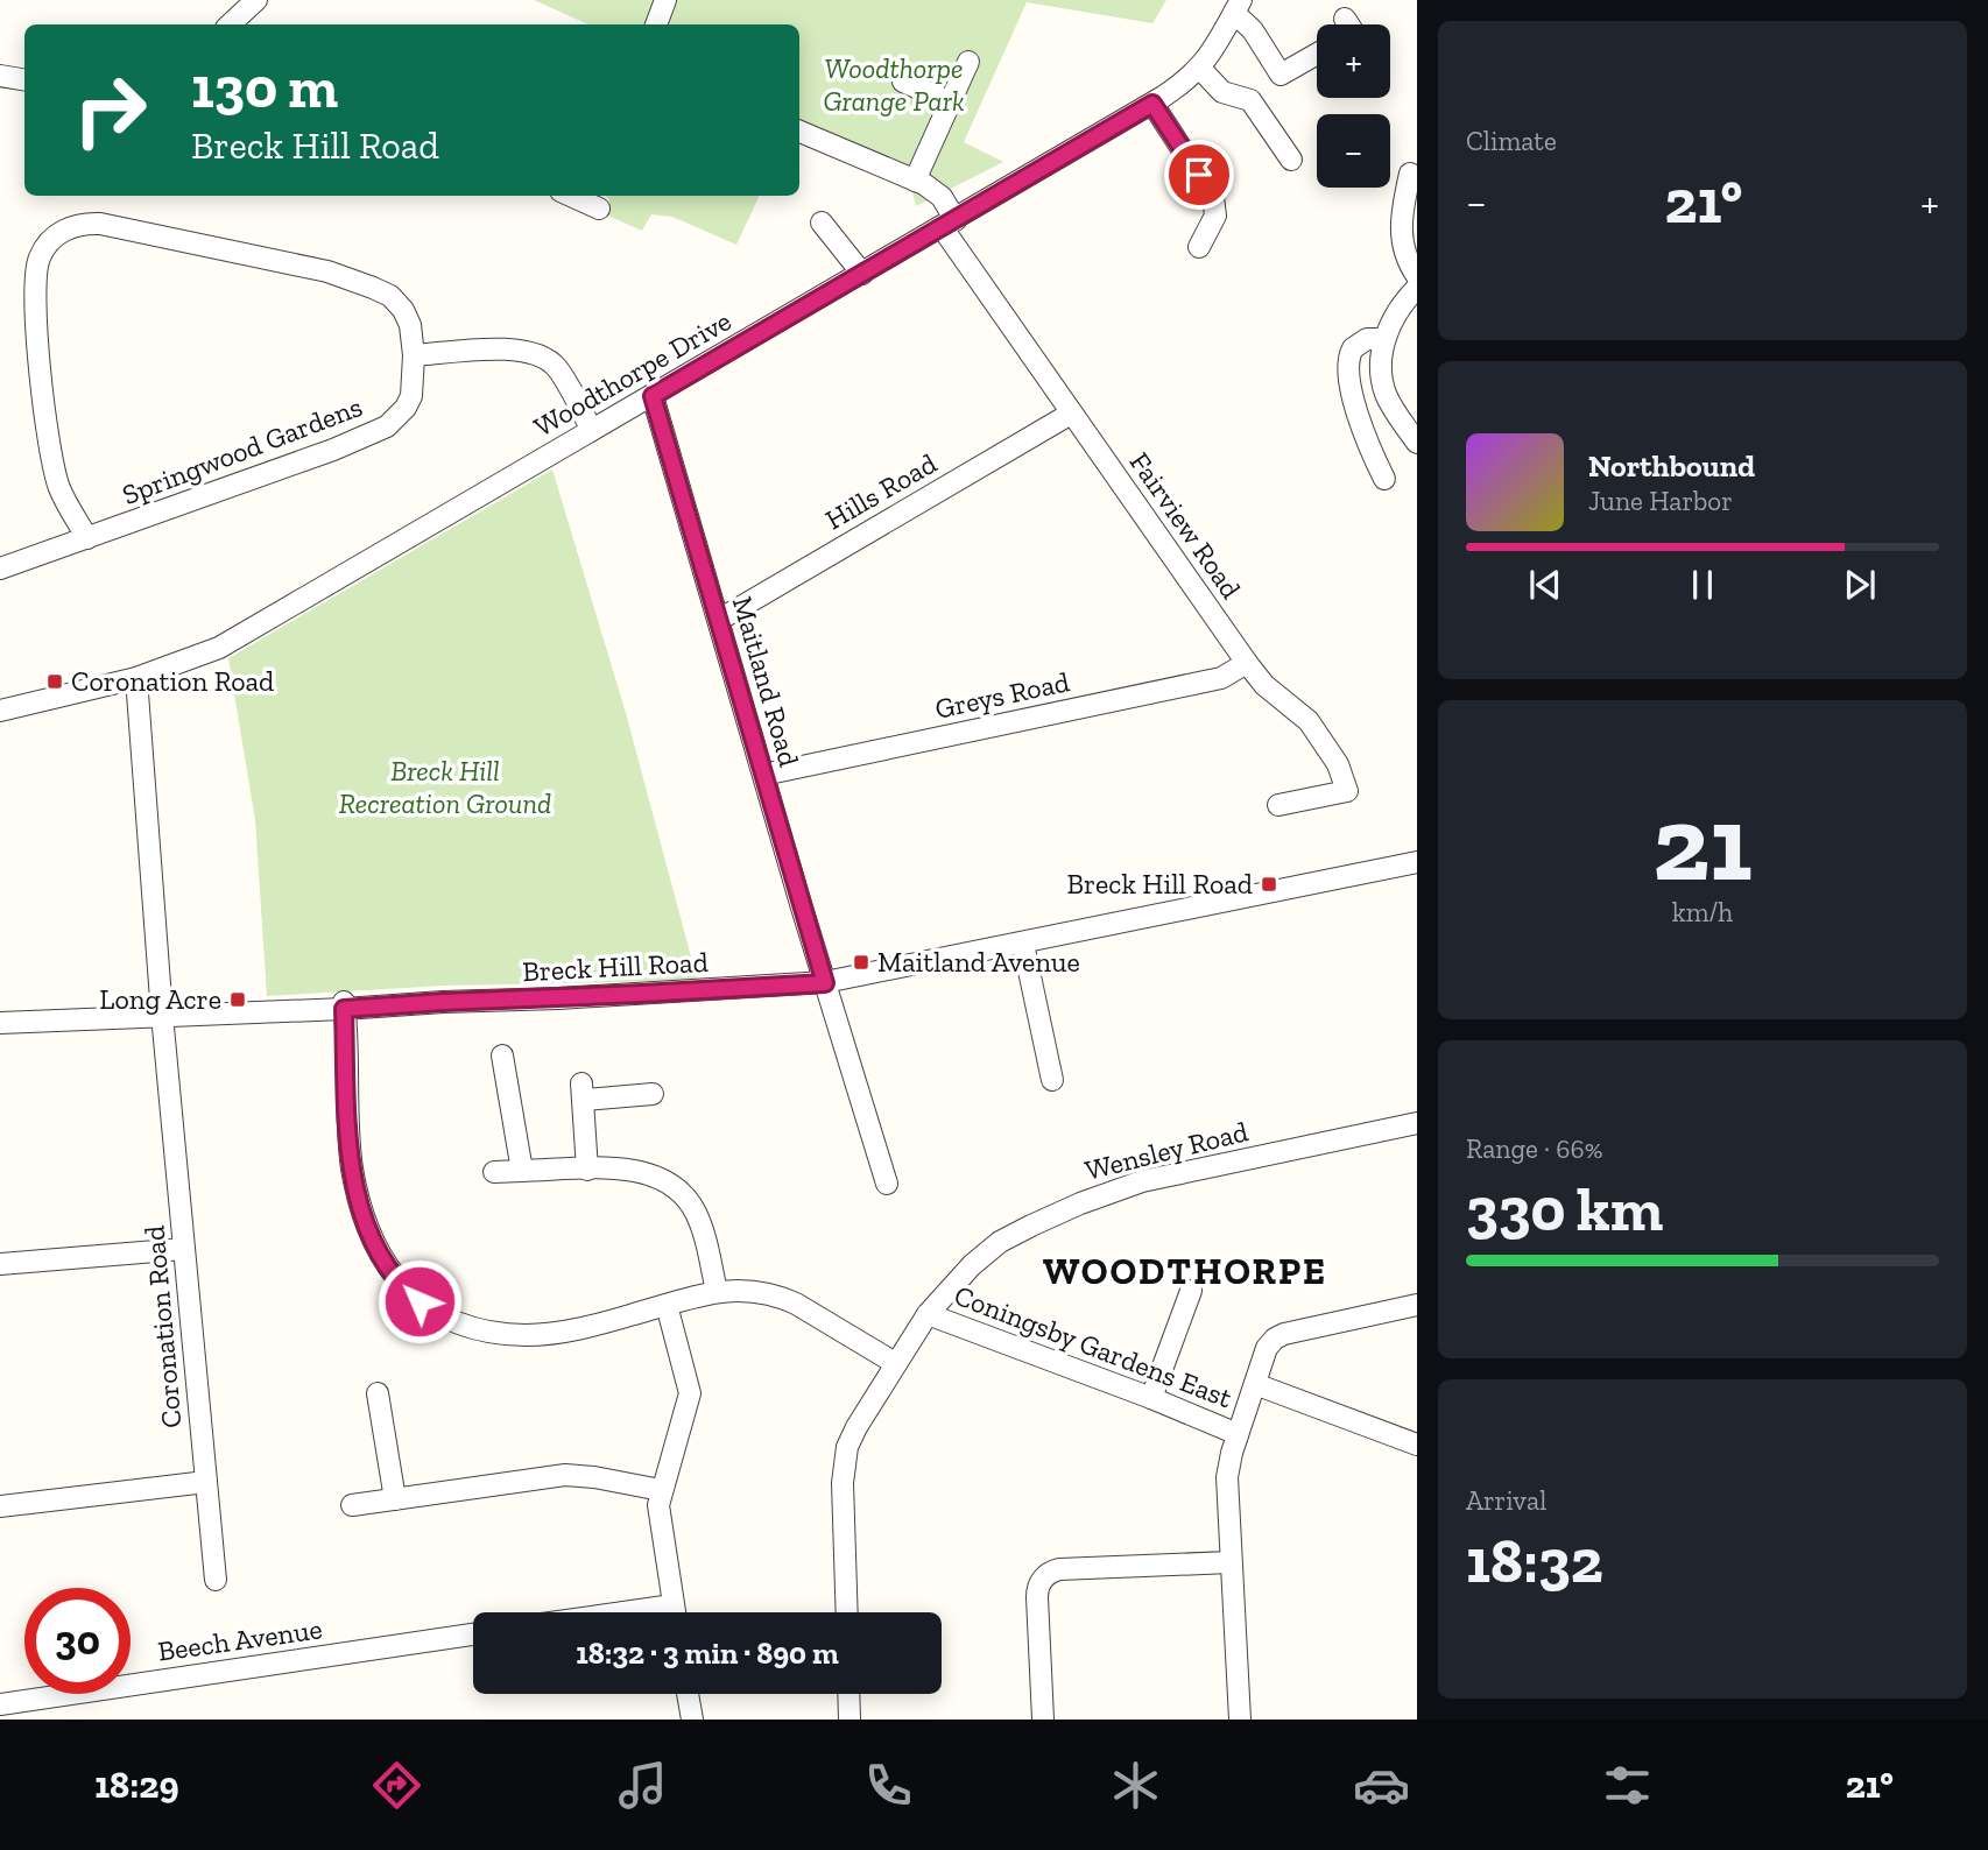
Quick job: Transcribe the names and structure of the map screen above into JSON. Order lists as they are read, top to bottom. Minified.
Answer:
{"streets":{"street":["Woodthorpe Drive","Springwood Gardens","Hills Road","Fairview Road","Maitland Road","Greys Road","Breck Hill Road","Wensley Road","Coronation Road","Coningsby Gardens East","Beech Avenue"]},"crossings":[["Woodthorpe Drive","Fairview Road"],["Woodthorpe Drive","Maitland Road"],["Woodthorpe Drive","Coronation Road"],["Hills Road","Fairview Road"],["Hills Road","Maitland Road"],["Fairview Road","Greys Road"],["Maitland Road","Greys Road"],["Maitland Road","Breck Hill Road"],["Breck Hill Road","Coronation Road"],["Wensley Road","Coningsby Gardens East"]],"districts":["WOODTHORPE"],"parks":["Woodthorpe Grange Park","Breck Hill Recreation Ground"],"places":{"transit":["Coronation Road","Breck Hill Road","Maitland Avenue","Long Acre"]},"page":{"tile":["Climate",["21","km/h"],["Range · 66%","330 km"],["Arrival","18:32"]],"map_buttons":["+","−"],"turn":["130 m","Breck Hill Road"],"heat":["−","21°","+"],"song":["Northbound","June Harbor"],"limit":"30","trip":"18:32 · 3 min · 890 m","tabs":["18:29","21°"]}}
